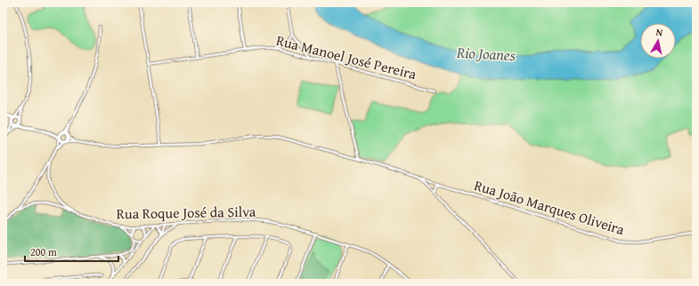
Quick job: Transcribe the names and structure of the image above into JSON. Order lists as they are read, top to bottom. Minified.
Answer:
{"streets":{"street":["Rua Manoel José Pereira","Rua João Marques Oliveira","Rua Roque José da Silva"]},"water":["Rio Joanes"],"scale_bar":"200 m","north":"top"}
